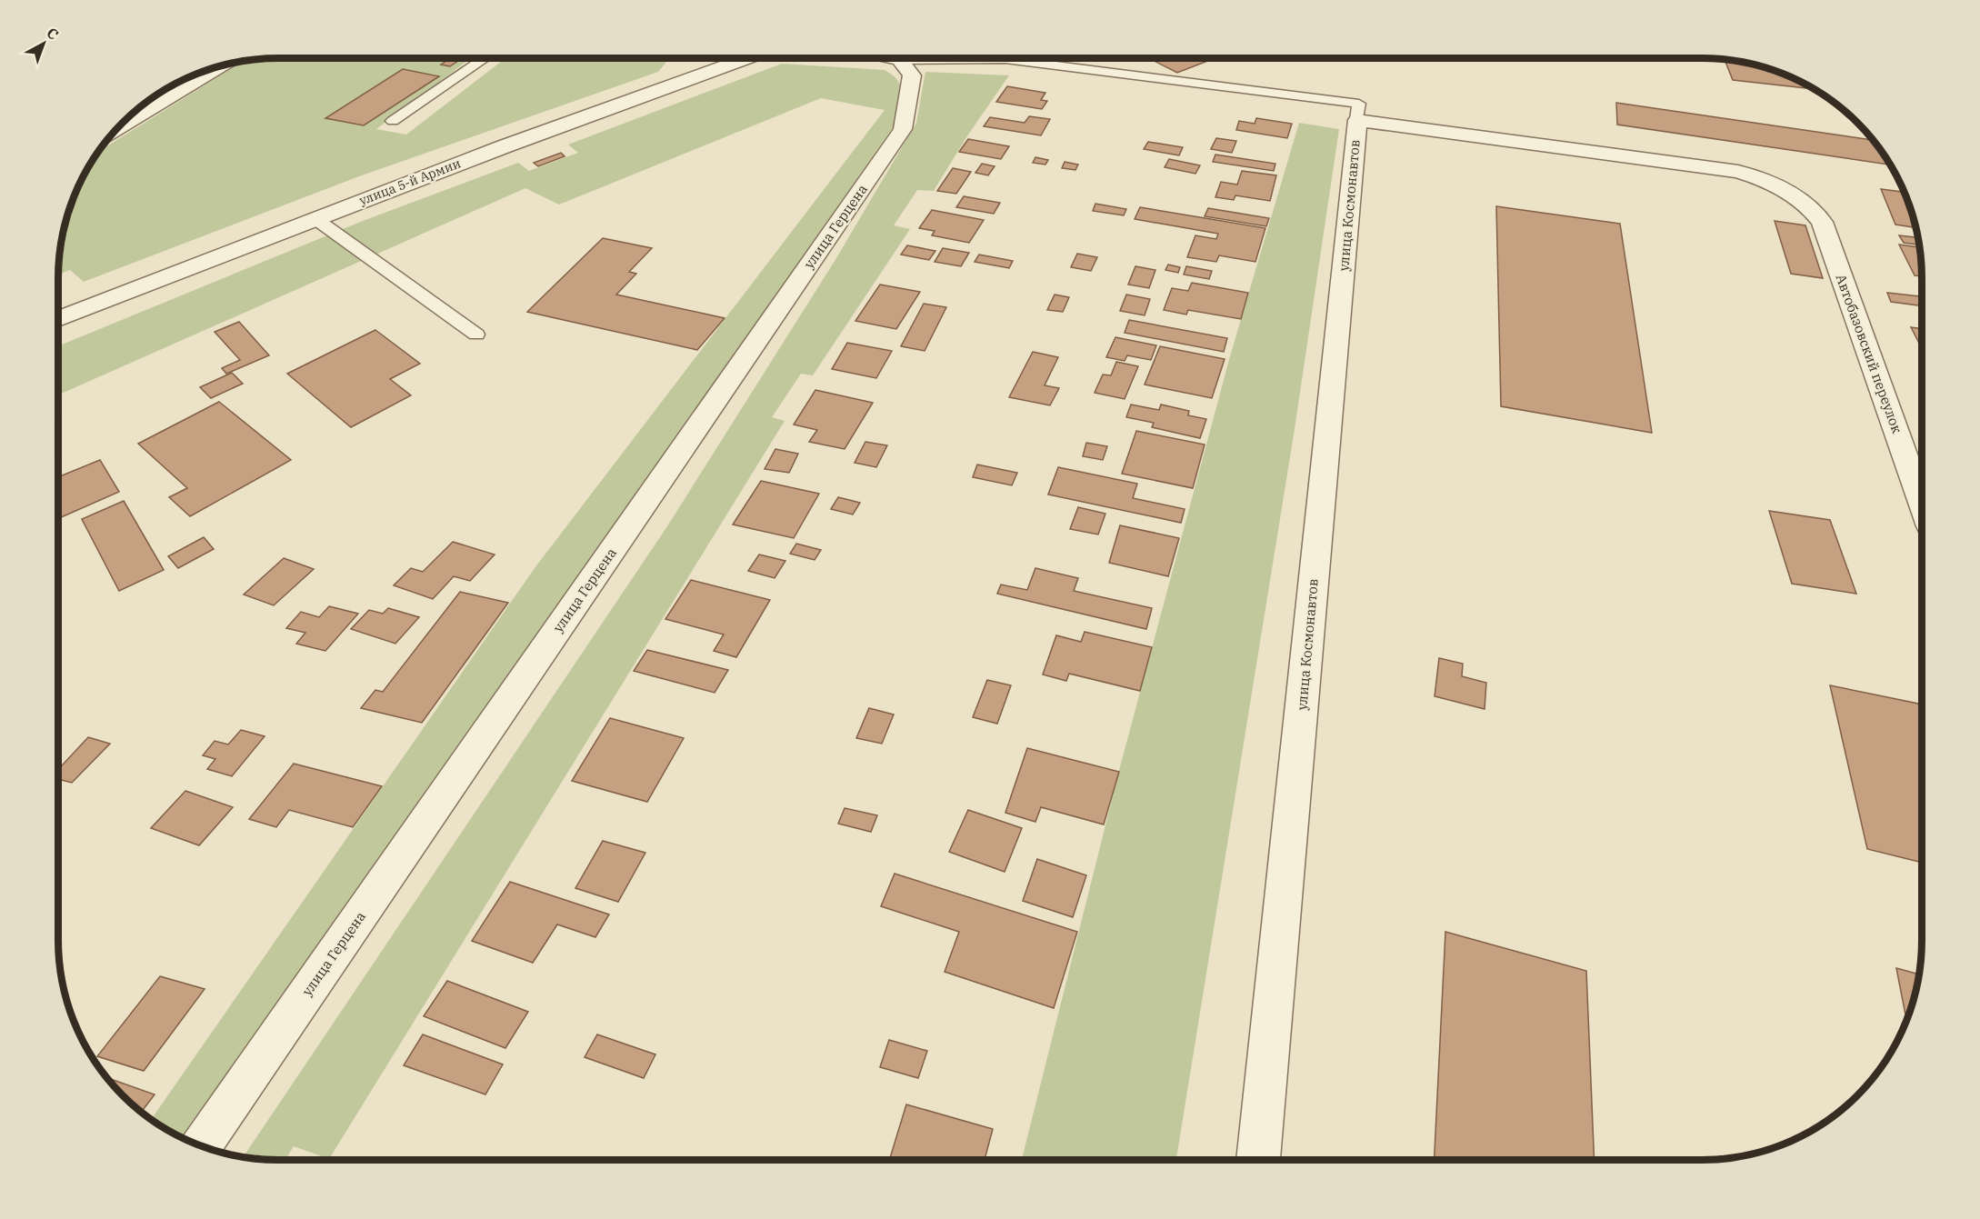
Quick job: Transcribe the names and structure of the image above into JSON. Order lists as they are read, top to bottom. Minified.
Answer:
{"streets":{"street":["улица 5-й Армии","улица Космонавтов","улица Герцена","Автобазовский переулок"]},"crossings":[["улица Космонавтов","Автобазовский переулок"]],"north":"top right"}
